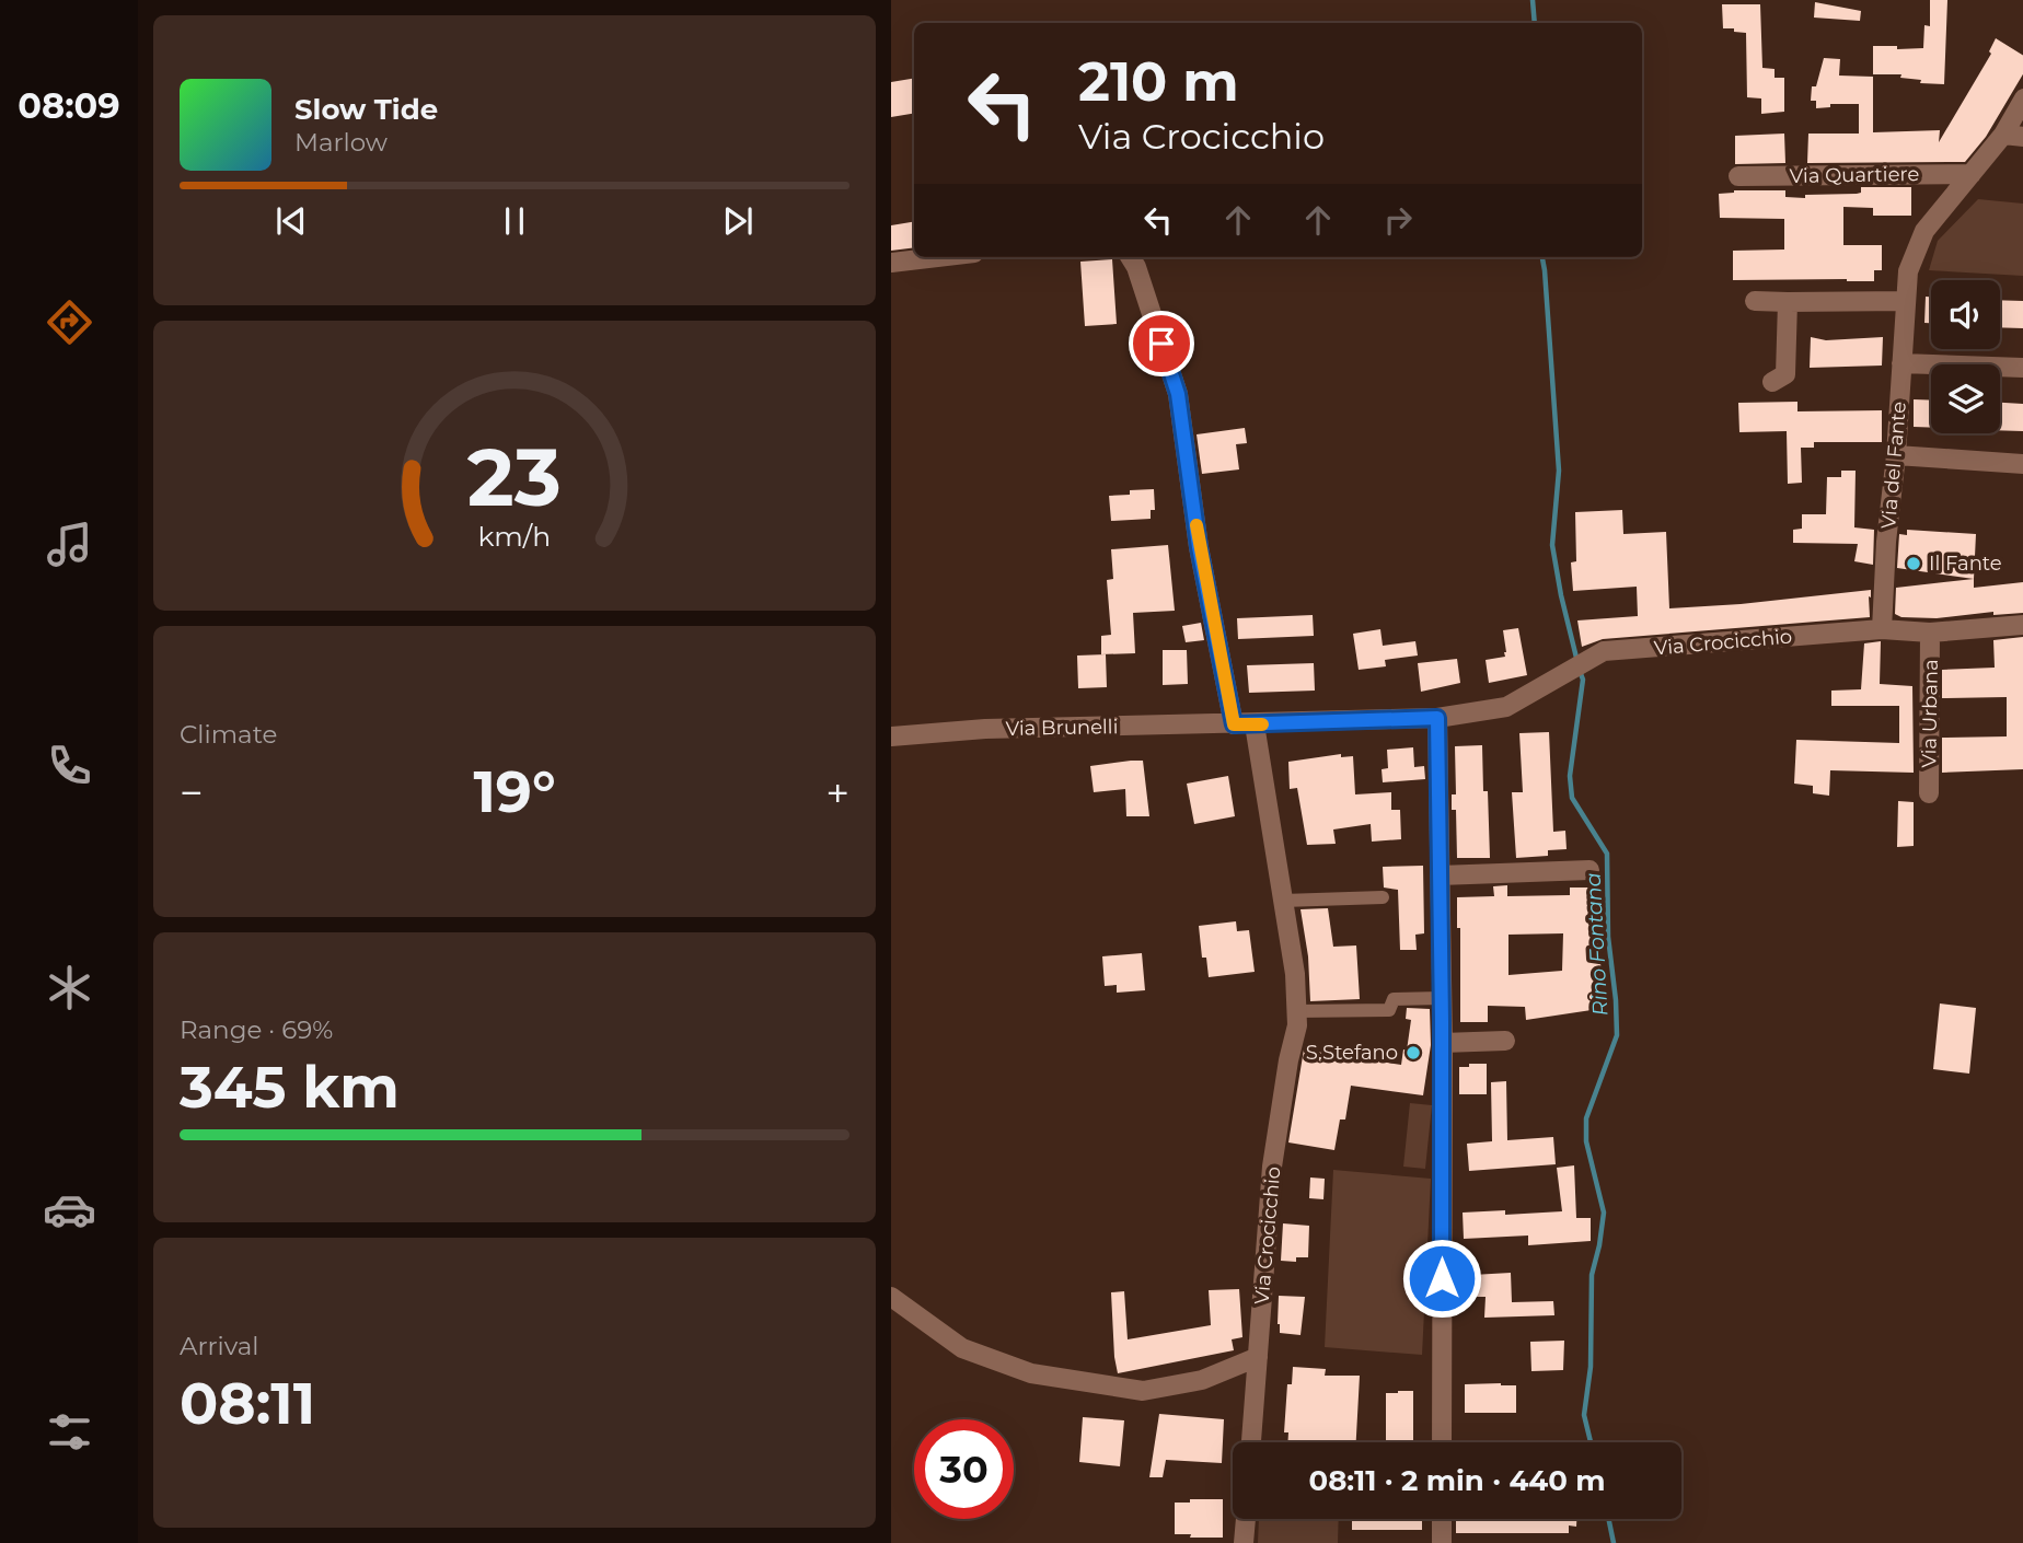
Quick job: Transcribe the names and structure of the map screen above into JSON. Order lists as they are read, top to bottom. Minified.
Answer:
{"streets":{"street":["Via Quartiere","Via del Fante","Via Crocicchio","Via Urbana","Via Brunelli"]},"crossings":[["Via Quartiere","Via del Fante"],["Via del Fante","Via Crocicchio"],["Via Crocicchio","Via Urbana"],["Via Crocicchio","Via Brunelli"]],"water":["Rino Fontana"],"places":["Il Fante","S.Stefano"],"page":{"tabs":"08:09","turn":["210 m","Via Crocicchio"],"song":["Slow Tide","Marlow"],"tile":["Climate",["Range · 69%","345 km"],["Arrival","08:11"]],"heat":["−","19°","+"],"limit":"30","trip":"08:11 · 2 min · 440 m","gauge":["23","km/h"]}}
